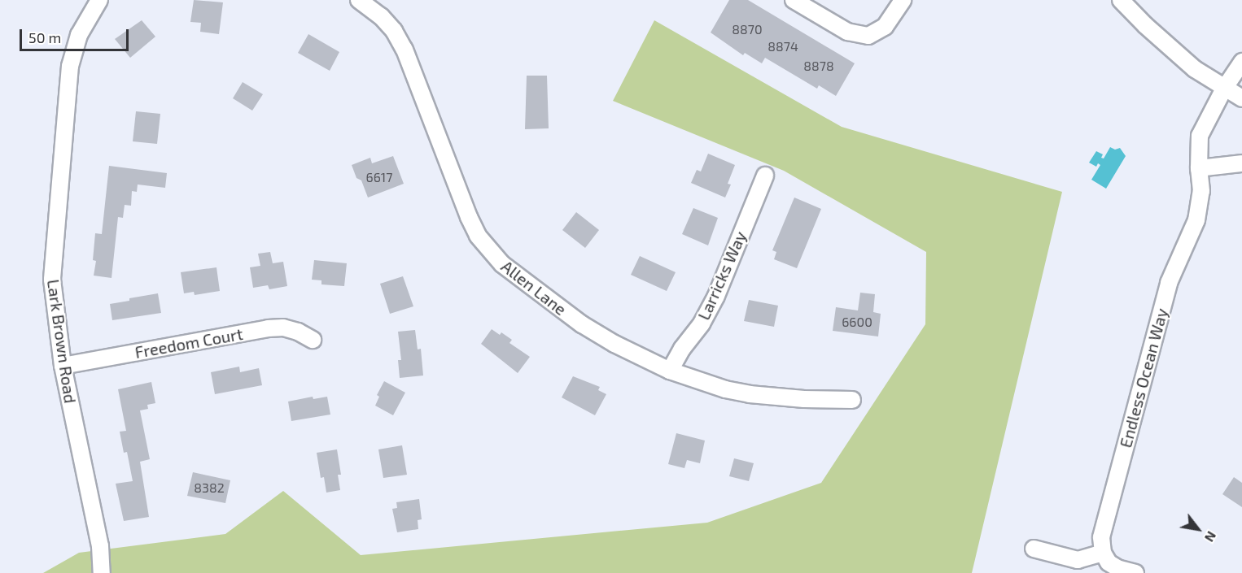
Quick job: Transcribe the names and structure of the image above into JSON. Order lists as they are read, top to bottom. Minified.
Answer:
{"streets":{"street":["Larricks Way","Allen Lane","Lark Brown Road","Freedom Court","Endless Ocean Way"]},"crossings":[["Larricks Way","Allen Lane"],["Lark Brown Road","Freedom Court"]],"house_numbers":["8870","8874","8878","6617","6600","8382"],"scale_bar":"50 m","north":"bottom right"}
